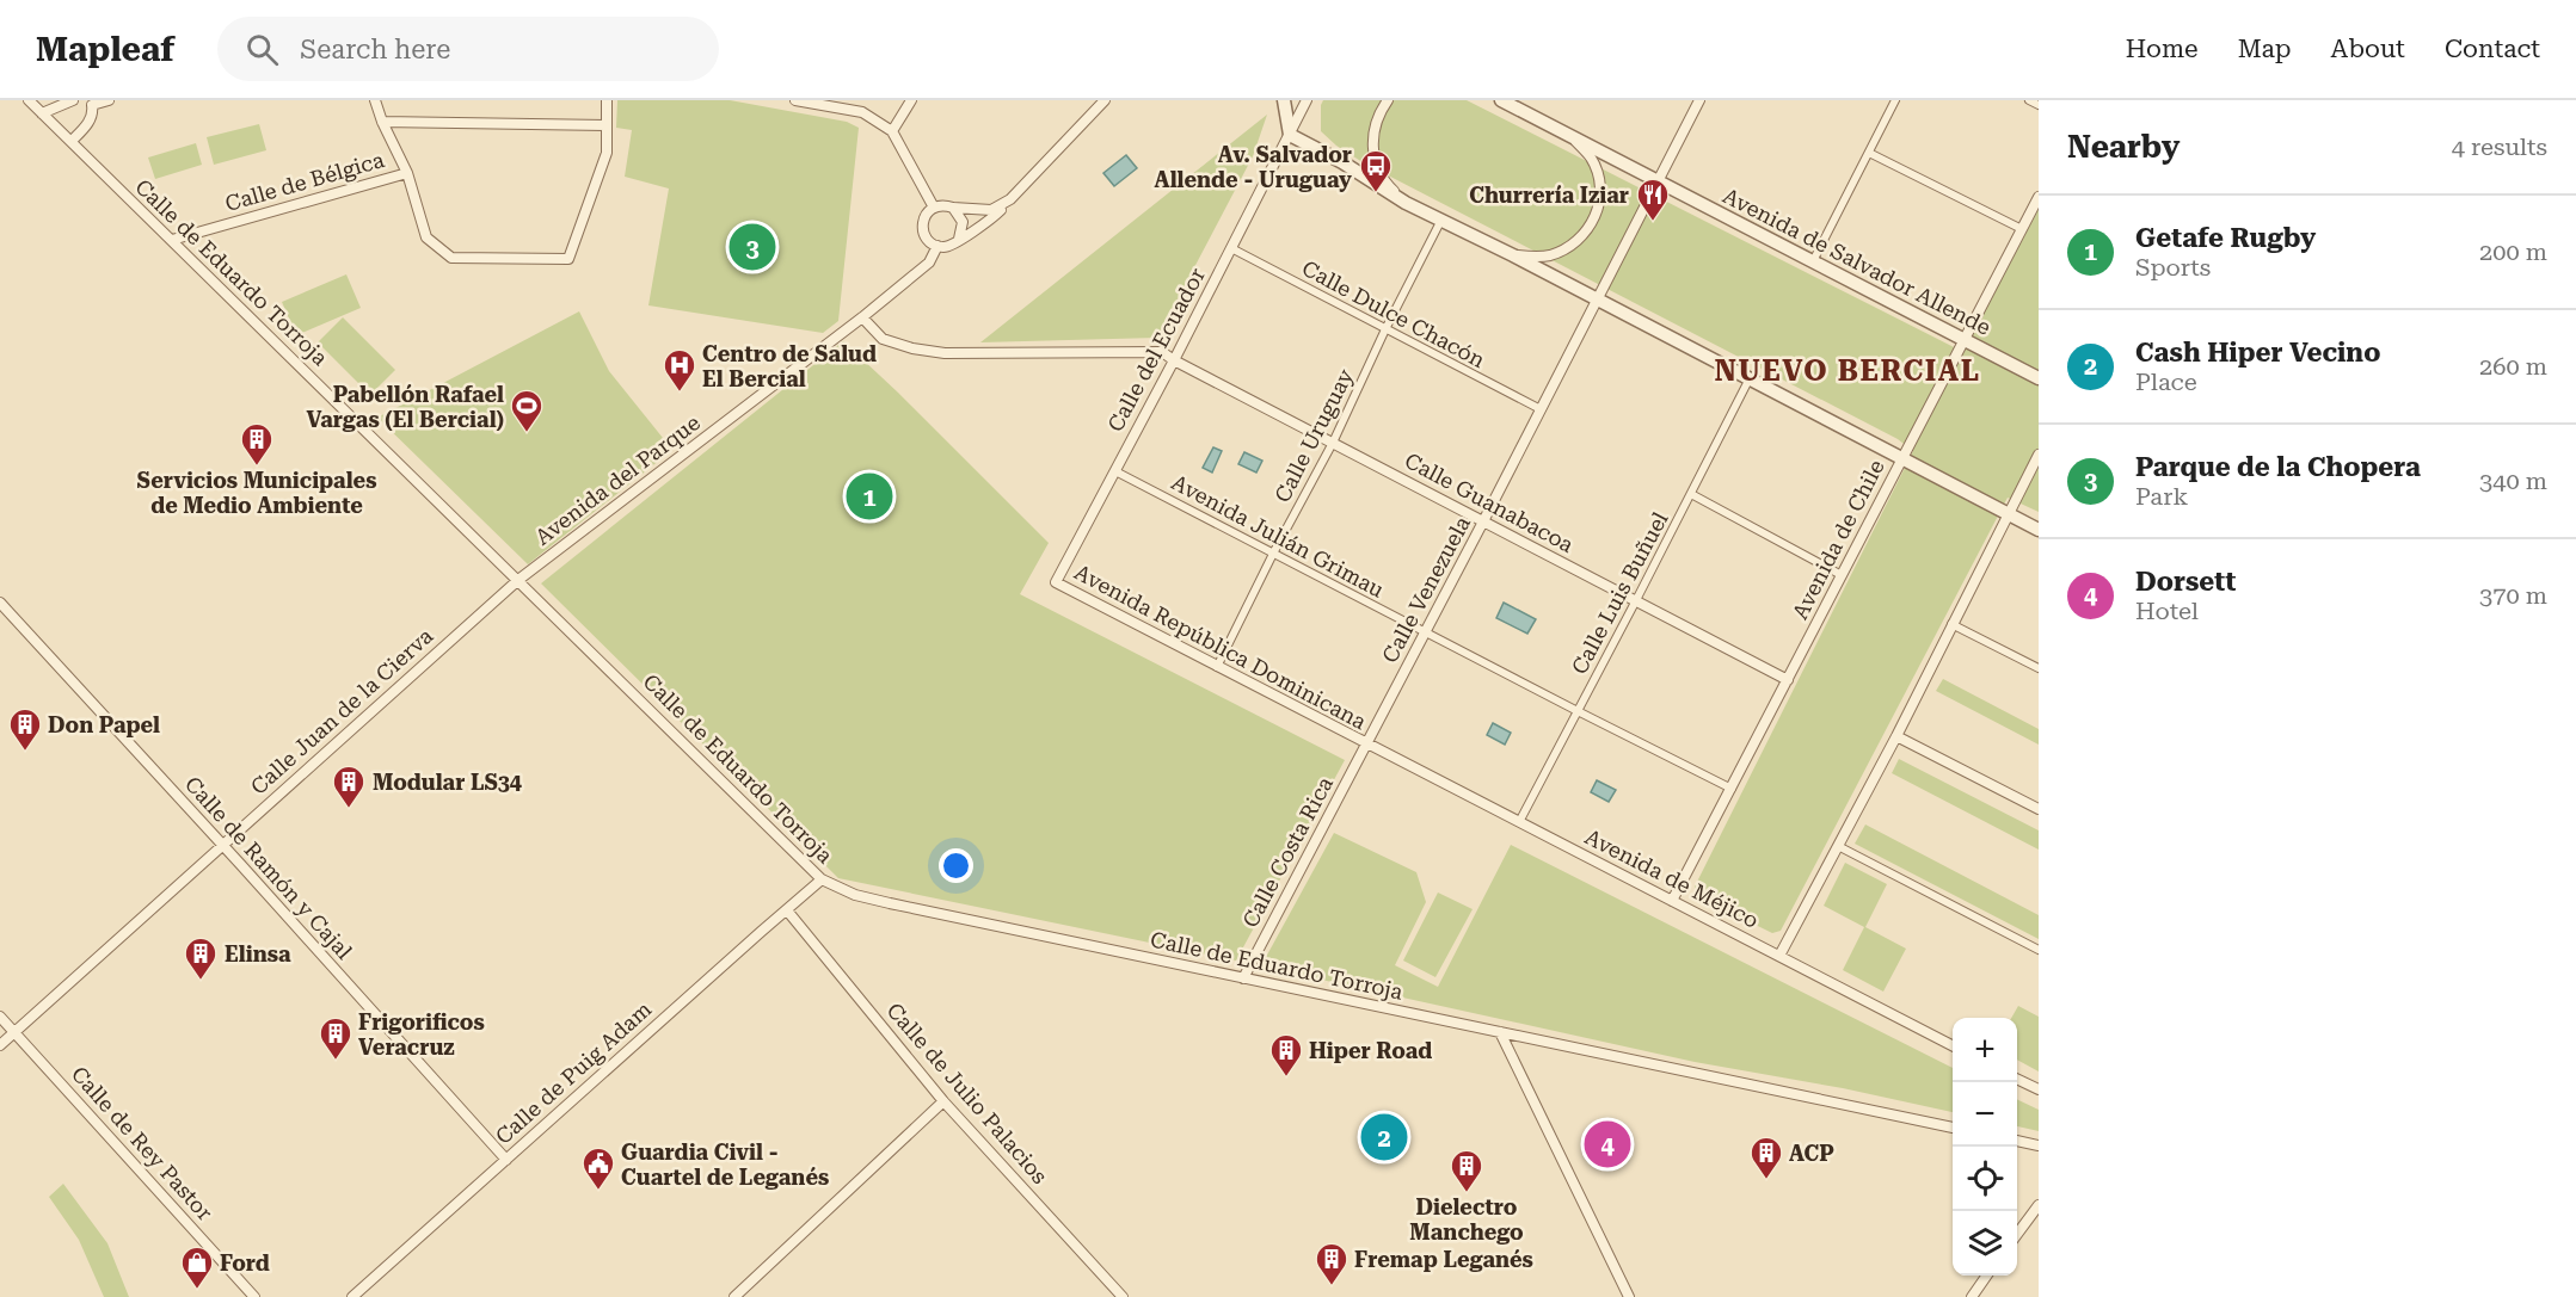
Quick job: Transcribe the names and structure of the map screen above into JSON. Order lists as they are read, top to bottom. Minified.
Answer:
{"streets":{"street":["Calle de Bélgica","Avenida de Salvador Allende","Calle de Eduardo Torroja","Calle Dulce Chacón","Calle del Ecuador","Calle Uruguay","Avenida del Parque","Calle Guanabacoa","Avenida Julián Grimau","Avenida de Chile","Calle Venezuela","Calle Luis Buñuel","Avenida República Dominicana","Calle Juan de la Cierva","Calle Costa Rica","Calle de Ramón y Cajal","Avenida de Méjico","Calle de Puig Adam","Calle de Julio Palacios","Calle de Rey Pastor"]},"crossings":[["Calle de Bélgica","Calle de Eduardo Torroja"],["Avenida de Salvador Allende","Calle del Ecuador"],["Avenida de Salvador Allende","Calle Uruguay"],["Avenida de Salvador Allende","Avenida de Chile"],["Avenida de Salvador Allende","Calle Venezuela"],["Avenida de Salvador Allende","Calle Luis Buñuel"],["Calle de Eduardo Torroja","Avenida del Parque"],["Calle de Eduardo Torroja","Calle Juan de la Cierva"],["Calle de Eduardo Torroja","Calle Costa Rica"],["Calle de Eduardo Torroja","Calle de Puig Adam"],["Calle Dulce Chacón","Calle del Ecuador"],["Calle Dulce Chacón","Calle Uruguay"],["Calle Dulce Chacón","Calle Venezuela"],["Calle del Ecuador","Calle Guanabacoa"],["Calle del Ecuador","Avenida Julián Grimau"],["Calle del Ecuador","Avenida República Dominicana"],["Calle Uruguay","Calle Guanabacoa"],["Calle Uruguay","Avenida Julián Grimau"],["Calle Uruguay","Avenida República Dominicana"],["Avenida del Parque","Calle Guanabacoa"],["Avenida del Parque","Calle Juan de la Cierva"],["Calle Guanabacoa","Avenida de Chile"],["Calle Guanabacoa","Calle Venezuela"],["Calle Guanabacoa","Calle Luis Buñuel"],["Avenida Julián Grimau","Avenida de Chile"],["Avenida Julián Grimau","Calle Venezuela"],["Avenida Julián Grimau","Calle Luis Buñuel"],["Avenida de Chile","Avenida de Méjico"],["Calle Venezuela","Avenida República Dominicana"],["Calle Venezuela","Calle Costa Rica"],["Calle Venezuela","Avenida de Méjico"],["Calle Luis Buñuel","Avenida de Méjico"],["Avenida República Dominicana","Calle Costa Rica"],["Avenida República Dominicana","Avenida de Méjico"],["Calle Juan de la Cierva","Calle de Ramón y Cajal"],["Calle Juan de la Cierva","Calle de Rey Pastor"],["Calle Costa Rica","Avenida de Méjico"],["Calle de Ramón y Cajal","Calle de Puig Adam"],["Calle de Puig Adam","Calle de Julio Palacios"]],"districts":["NUEVO BERCIAL"],"places":{"bus stop":["Av. Salvador Allende - Uruguay"],"restaurant":["Churrería Iziar"],"hospital":["Centro de Salud El Bercial"],"sports":["Pabellón Rafael Vargas (El Bercial)"],"building":["Servicios Municipales de Medio Ambiente","Don Papel","Modular LS34","Elinsa","Frigorificos Veracruz","Hiper Road","ACP","Dielectro Manchego","Fremap Leganés"],"public building":["Guardia Civil - Cuartel de Leganés"],"shop":["Ford"]},"page":{"header":"Mapleaf","search":"Search here","nav":["Home","Map","About","Contact"],"heading":["Nearby","4 results"],"list":[{"mark":"1","name":"Getafe Rugby","note":"Sports","value":"200 m"},{"mark":"2","name":"Cash Hiper Vecino","note":"Place","value":"260 m"},{"mark":"3","name":"Parque de la Chopera","note":"Park","value":"340 m"},{"mark":"4","name":"Dorsett","note":"Hotel","value":"370 m"}],"pins":["3","1","2","4"],"map_buttons":["+","−"]}}
